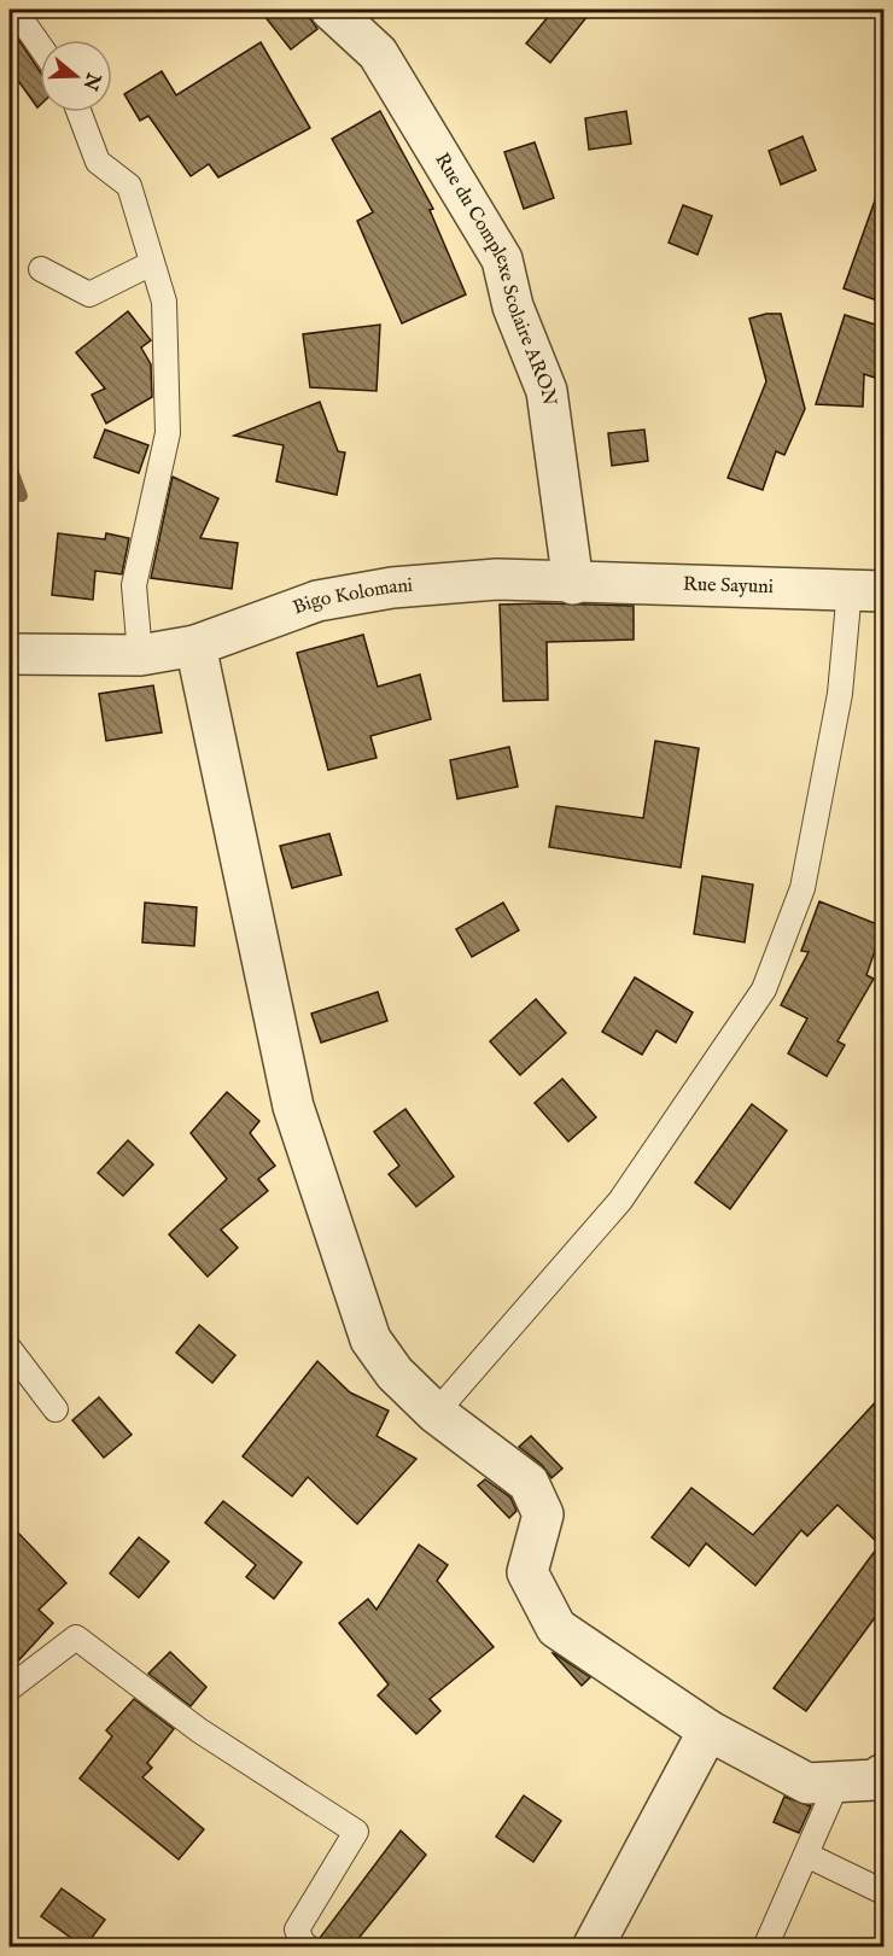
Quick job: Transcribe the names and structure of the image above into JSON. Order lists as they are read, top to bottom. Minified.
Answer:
{"streets":{"street":["Rue du Complexe Scolaire ARON","Rue Sayuni","Bigo Kolomani"]},"crossings":[["Rue du Complexe Scolaire ARON","Rue Sayuni"],["Rue du Complexe Scolaire ARON","Bigo Kolomani"],["Rue Sayuni","Bigo Kolomani"]],"north":"right"}
